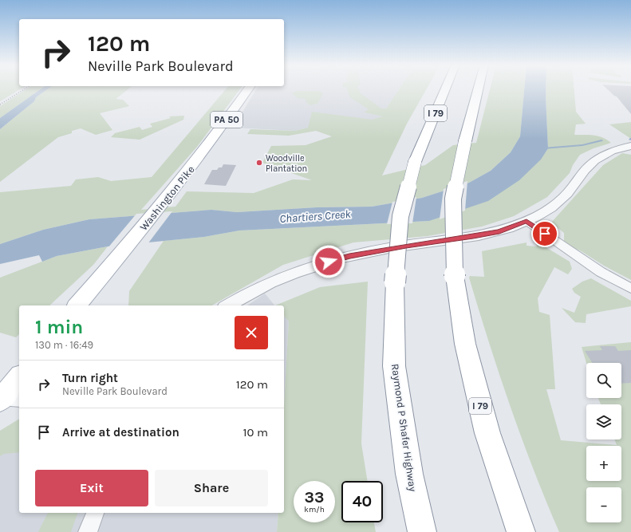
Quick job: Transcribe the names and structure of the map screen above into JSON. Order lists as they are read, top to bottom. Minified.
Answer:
{"streets":{"main road":["I 79","PA 50","Washington Pike","Raymond P Shafer Highway"]},"water":["Chartiers Creek"],"places":["Woodville Plantation"],"page":{"turn":["120 m","Neville Park Boulevard"],"heading":["1 min","130 m · 16:49"],"list":[{"name":"Turn right","note":"Neville Park Boulevard","value":"120 m"},{"name":"Arrive at destination","value":"10 m"}],"map_buttons":["+","−"],"buttons":["Exit","Share"],"speed":"33 km/h","limit":"40"}}
